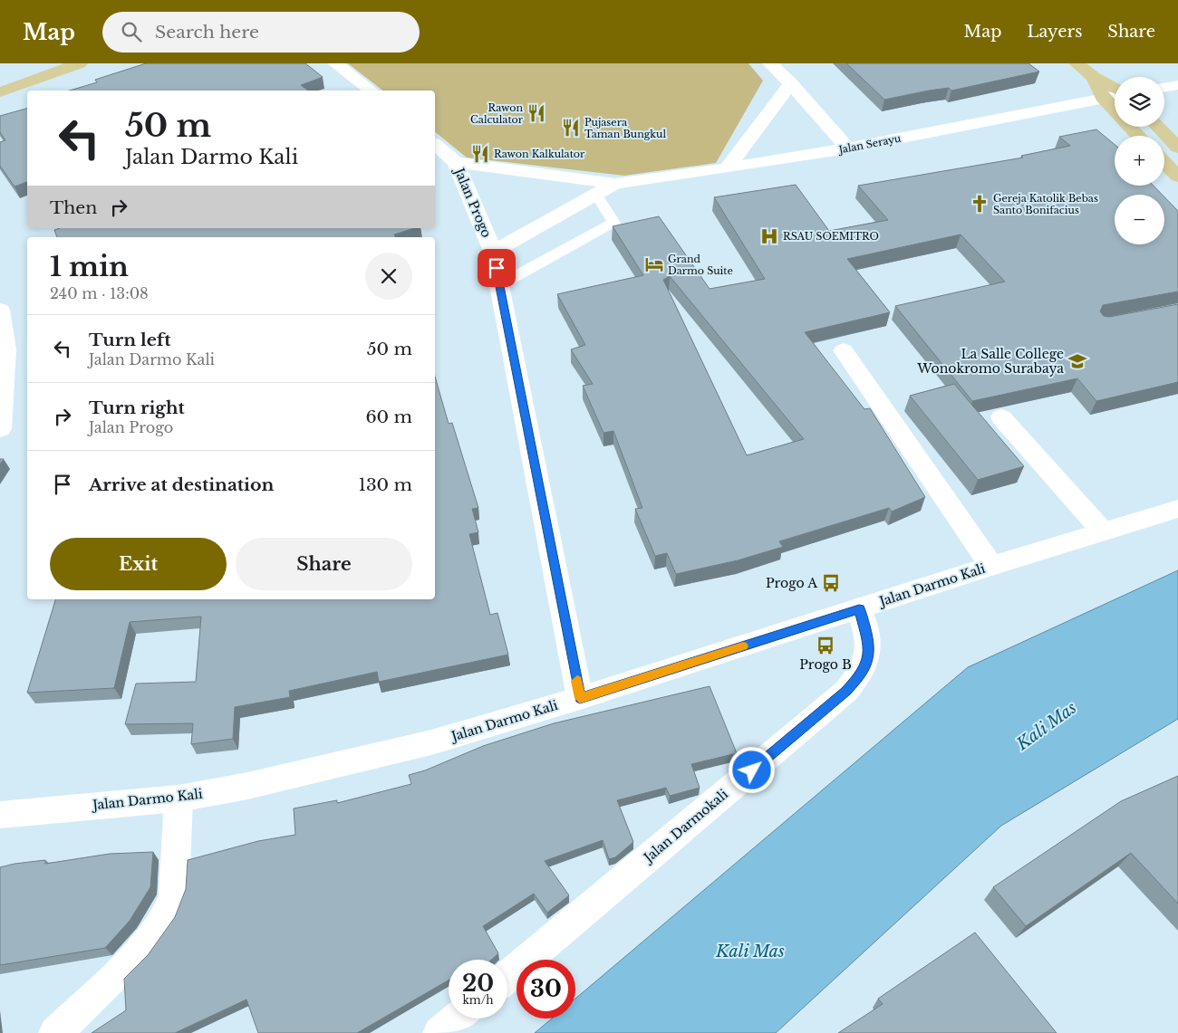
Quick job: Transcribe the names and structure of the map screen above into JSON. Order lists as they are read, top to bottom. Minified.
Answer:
{"streets":{"street":["Jalan Serayu","Jalan Progo","Jalan Darmo Kali","Jalan Darmokali"]},"crossings":[["Jalan Serayu","Jalan Progo"],["Jalan Progo","Jalan Darmo Kali"],["Jalan Darmo Kali","Jalan Darmokali"]],"water":["Kali Mas"],"places":{"restaurant":["Rawon Calculator","Pujasera Taman Bungkul","Rawon Kalkulator"],"church":["Gereja Katolik Bebas Santo Bonifacius"],"hospital":["RSAU SOEMITRO"],"hotel":["Grand Darmo Suite"],"school or university":["La Salle College Wonokromo Surabaya"],"bus stop":["Progo A","Progo B"]},"page":{"header":"Map","search":"Search here","nav":["Map","Layers","Share"],"map_buttons":["+","−"],"turn":["50 m","Jalan Darmo Kali"],"then":"Then","heading":["1 min","240 m · 13:08"],"list":[{"name":"Turn left","note":"Jalan Darmo Kali","value":"50 m"},{"name":"Turn right","note":"Jalan Progo","value":"60 m"},{"name":"Arrive at destination","value":"130 m"}],"buttons":["Exit","Share"],"speed":"20 km/h","limit":"30"}}
